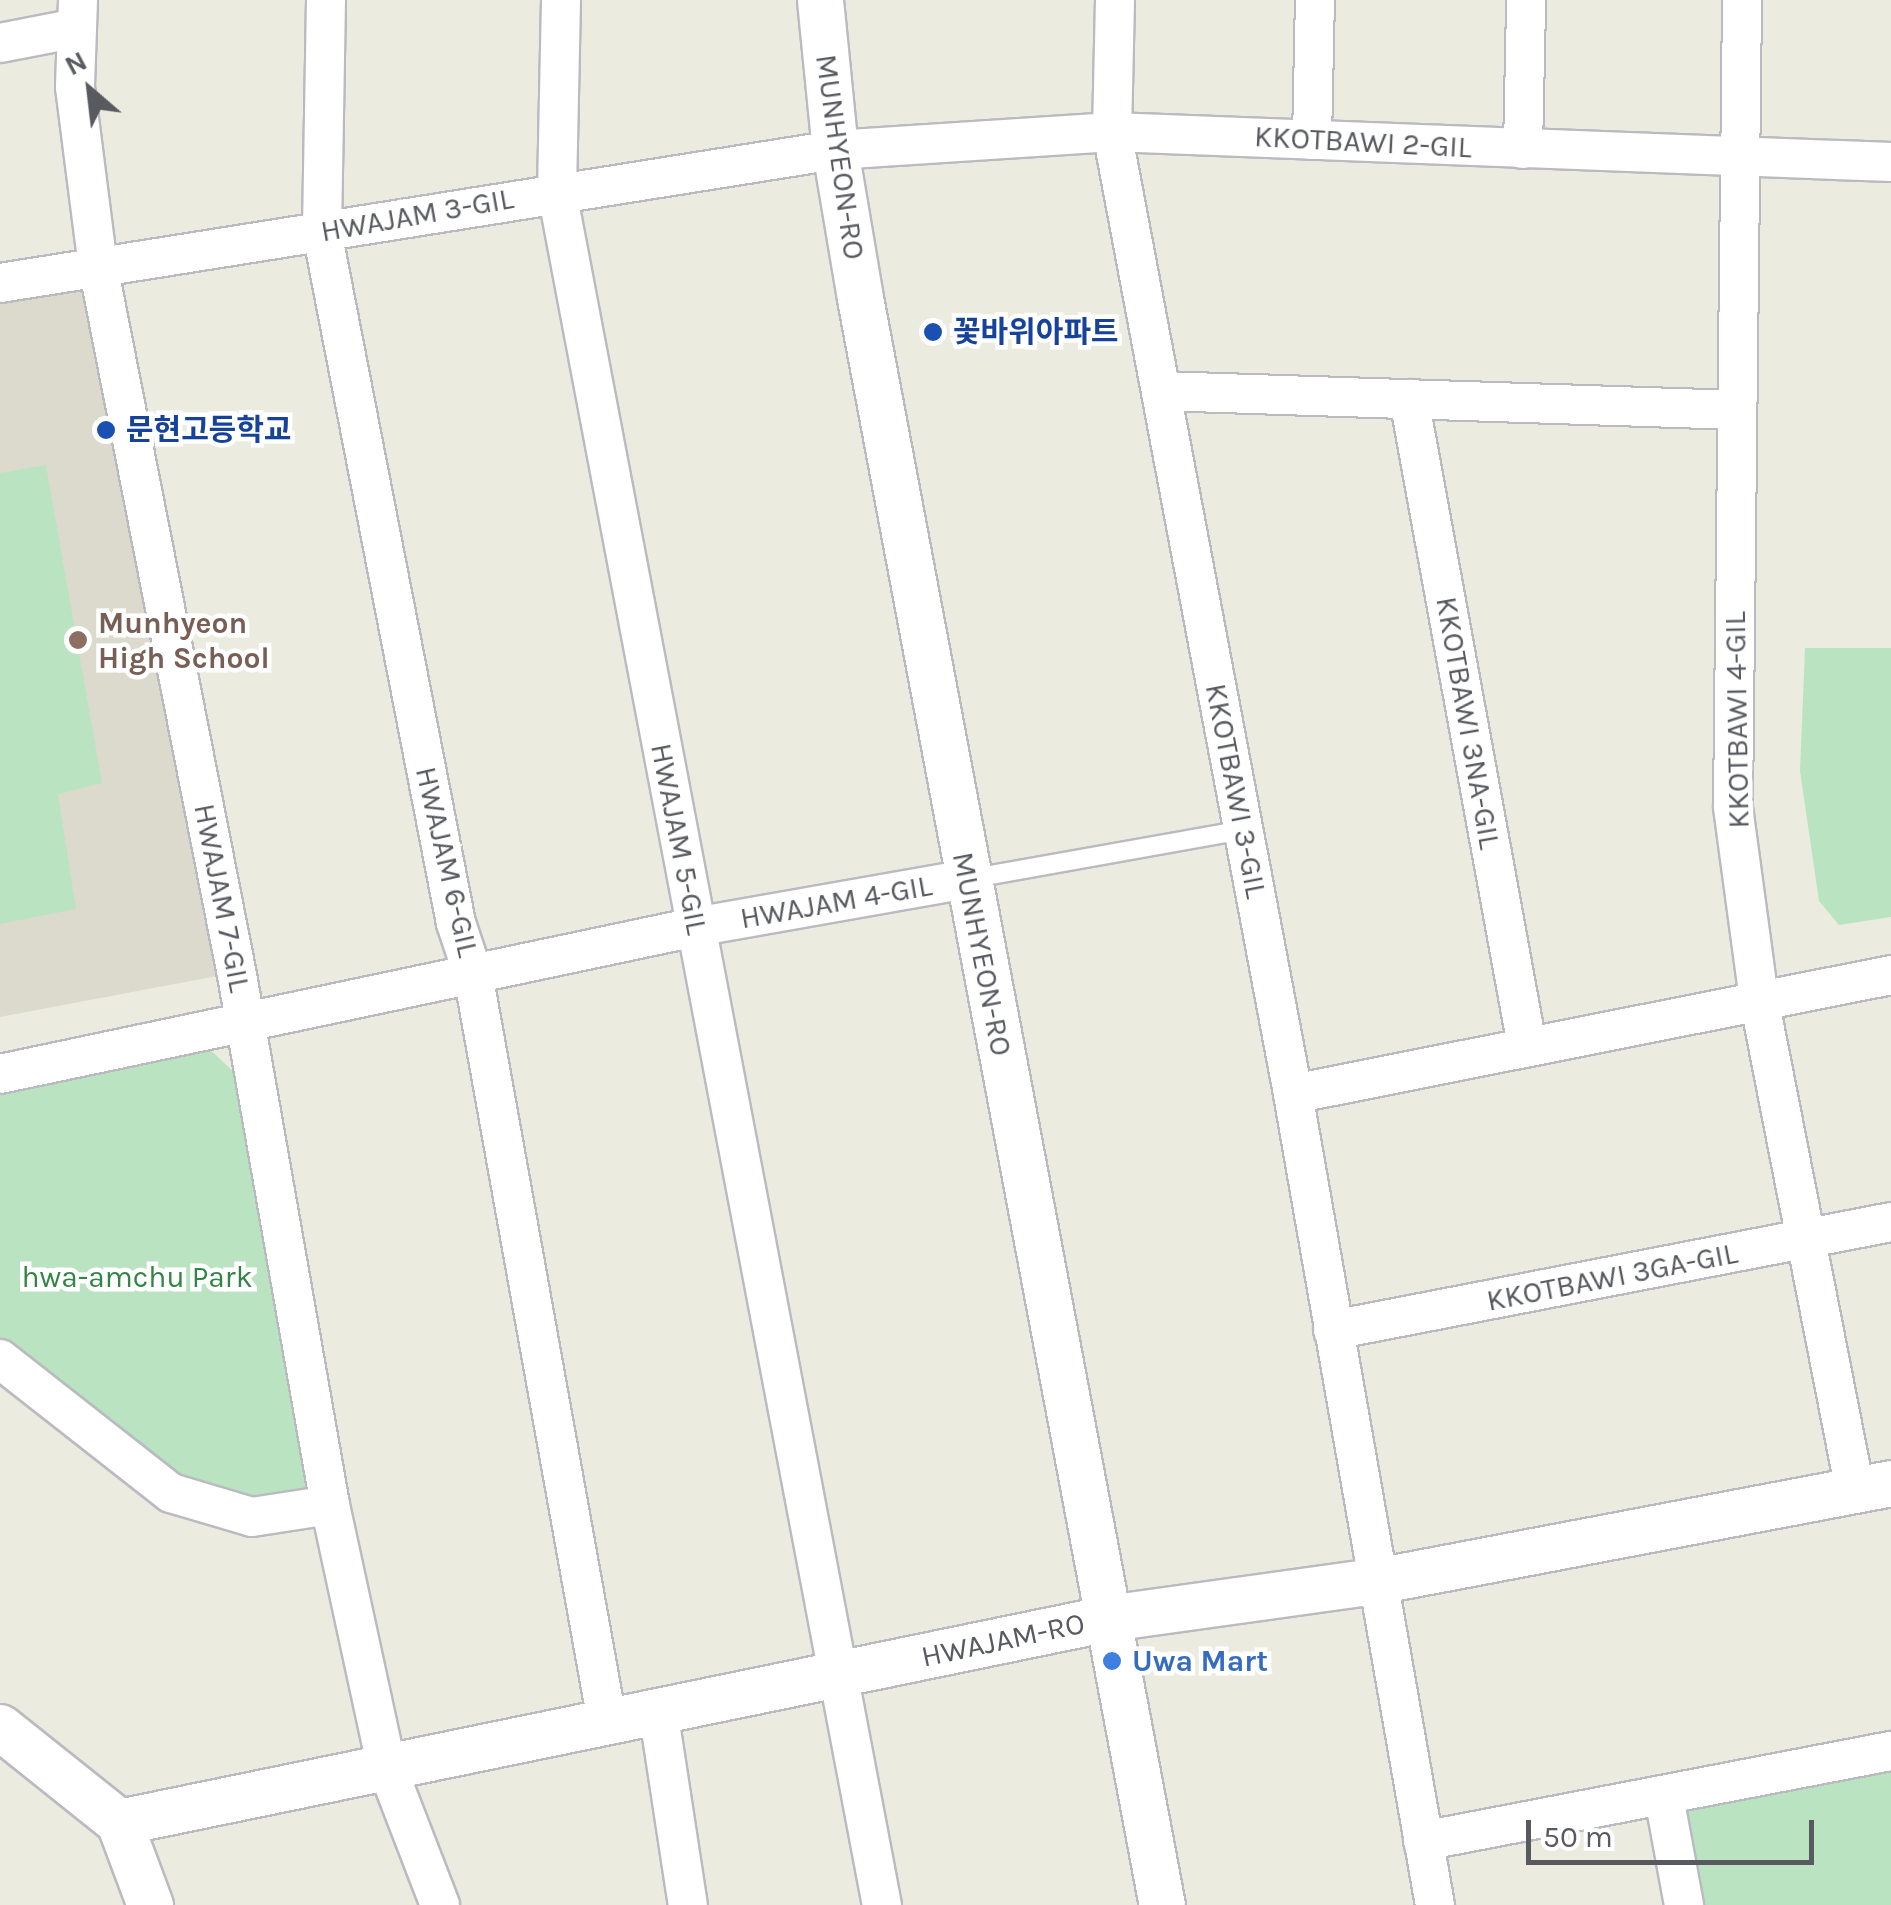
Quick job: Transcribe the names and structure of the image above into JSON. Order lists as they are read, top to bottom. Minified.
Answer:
{"streets":{"street":["KKOTBAWI 2-GIL","MUNHYEON-RO","HWAJAM 3-GIL","KKOTBAWI 4-GIL","KKOTBAWI 3NA-GIL","KKOTBAWI 3-GIL","HWAJAM 5-GIL","HWAJAM 6-GIL","HWAJAM 7-GIL","HWAJAM 4-GIL","KKOTBAWI 3GA-GIL","HWAJAM-RO"]},"crossings":[["KKOTBAWI 2-GIL","MUNHYEON-RO"],["KKOTBAWI 2-GIL","HWAJAM 3-GIL"],["KKOTBAWI 2-GIL","KKOTBAWI 4-GIL"],["KKOTBAWI 2-GIL","KKOTBAWI 3-GIL"],["MUNHYEON-RO","HWAJAM 3-GIL"],["MUNHYEON-RO","HWAJAM 4-GIL"],["MUNHYEON-RO","HWAJAM-RO"],["HWAJAM 3-GIL","HWAJAM 5-GIL"],["HWAJAM 3-GIL","HWAJAM 6-GIL"],["HWAJAM 3-GIL","HWAJAM 7-GIL"],["KKOTBAWI 4-GIL","KKOTBAWI 3GA-GIL"],["KKOTBAWI 4-GIL","HWAJAM-RO"],["KKOTBAWI 3-GIL","KKOTBAWI 3GA-GIL"],["KKOTBAWI 3-GIL","HWAJAM-RO"],["HWAJAM 5-GIL","HWAJAM 4-GIL"],["HWAJAM 5-GIL","HWAJAM-RO"],["HWAJAM 6-GIL","HWAJAM 4-GIL"],["HWAJAM 6-GIL","HWAJAM-RO"],["HWAJAM 7-GIL","HWAJAM 4-GIL"],["HWAJAM 7-GIL","HWAJAM-RO"]],"parks":["hwa-amchu Park"],"places":["꽃바위아파트","문현고등학교","Munhyeon High School","Uwa Mart"],"scale_bar":"50 m","north":"top left"}
